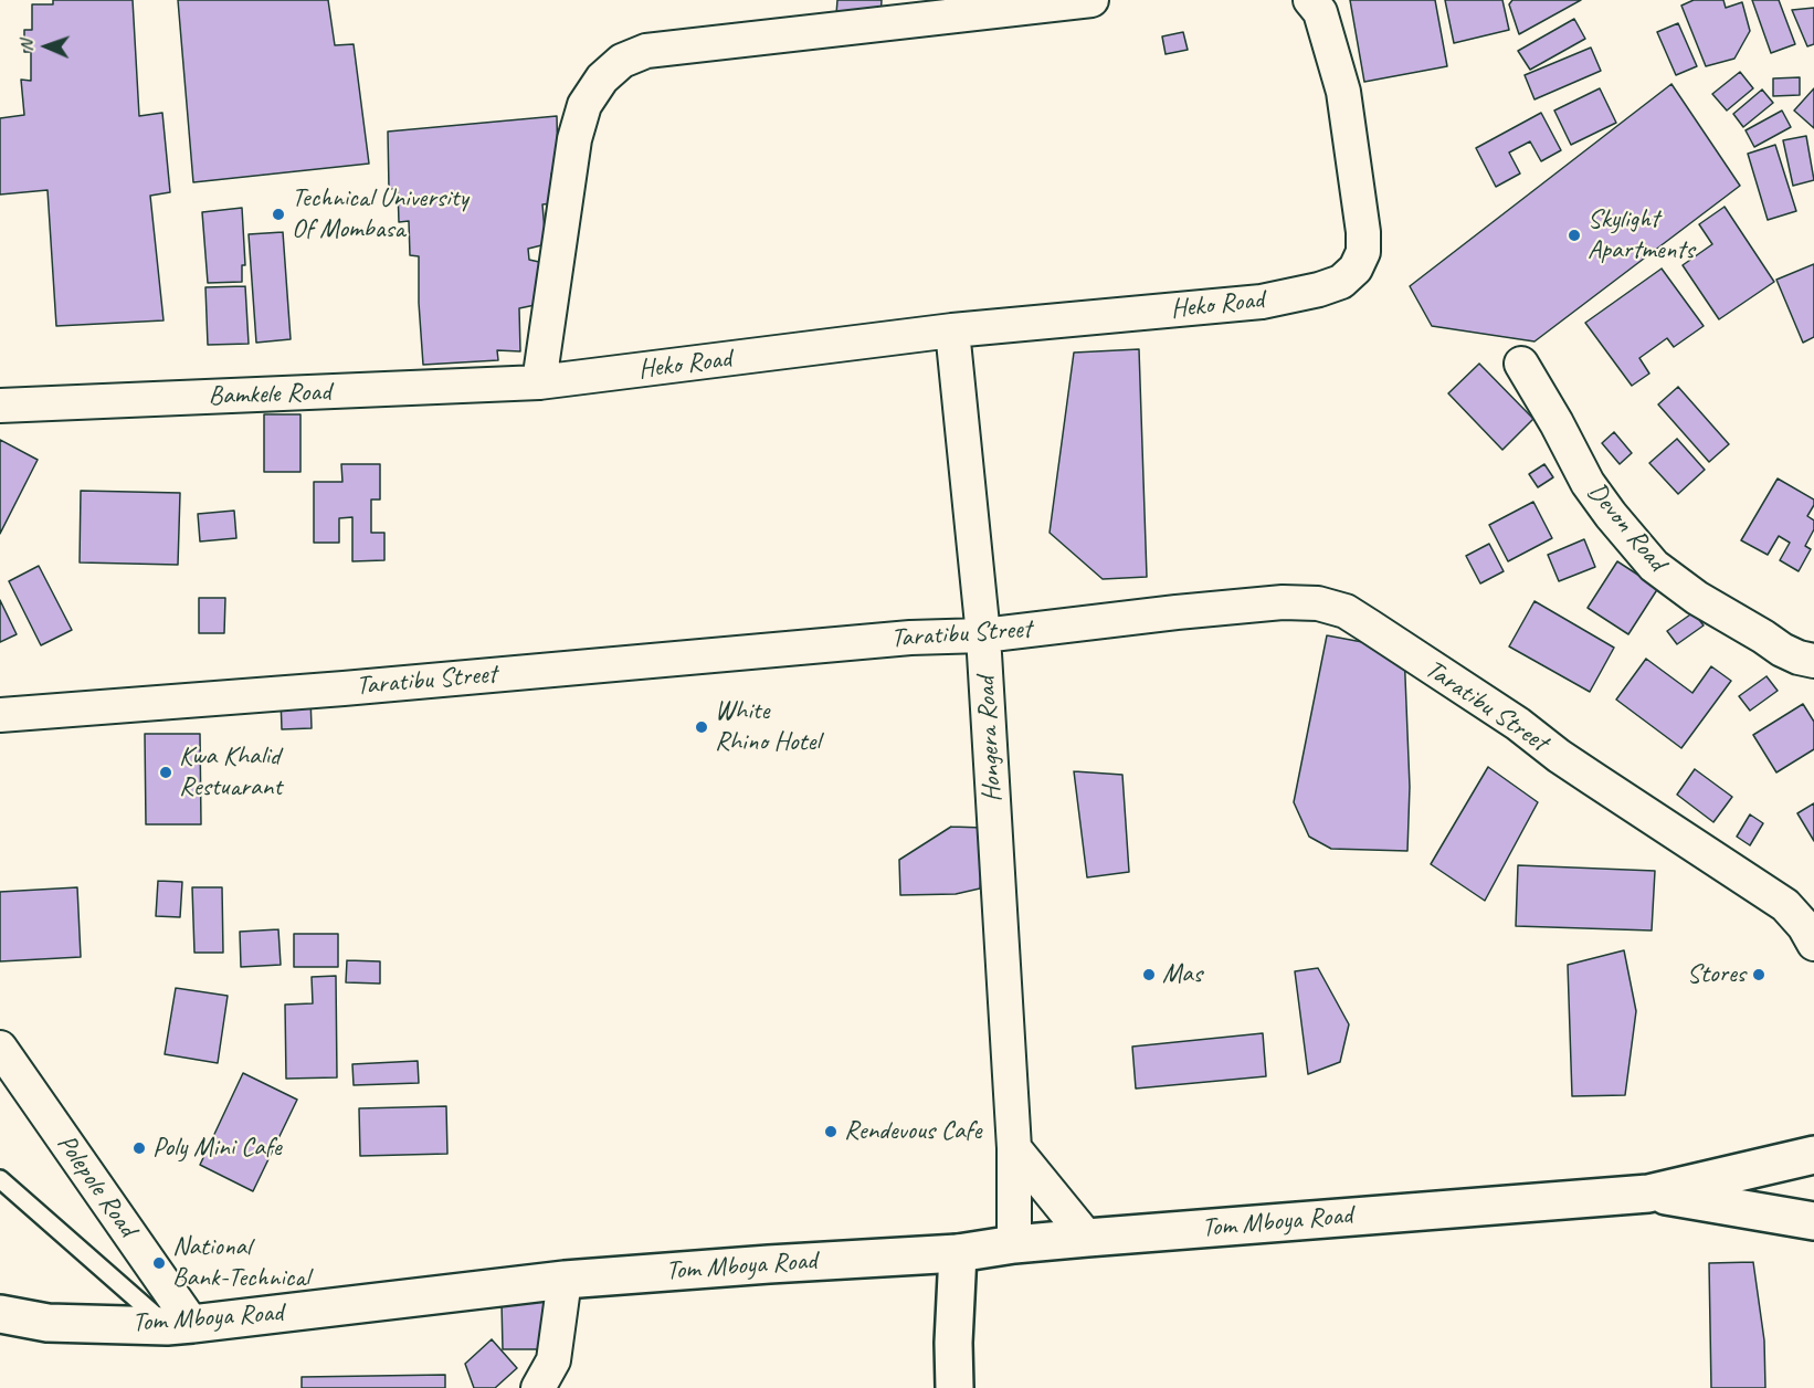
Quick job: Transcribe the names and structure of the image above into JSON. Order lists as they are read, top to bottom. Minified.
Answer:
{"streets":{"main road":["Tom Mboya Road"],"street":["Heko Road","Bamkele Road","Devon Road","Taratibu Street","Hongera Road","Polepole Road"]},"crossings":[["Heko Road","Bamkele Road"],["Heko Road","Hongera Road"],["Taratibu Street","Hongera Road"],["Hongera Road","Tom Mboya Road"],["Polepole Road","Tom Mboya Road"]],"places":["Technical University Of Mombasa","Skylight Apartments","White Rhino Hotel","Kwa Khalid Restuarant","Mas","Stores","Rendevous Cafe","Poly Mini Cafe","National Bank-Technical"],"north":"left"}
